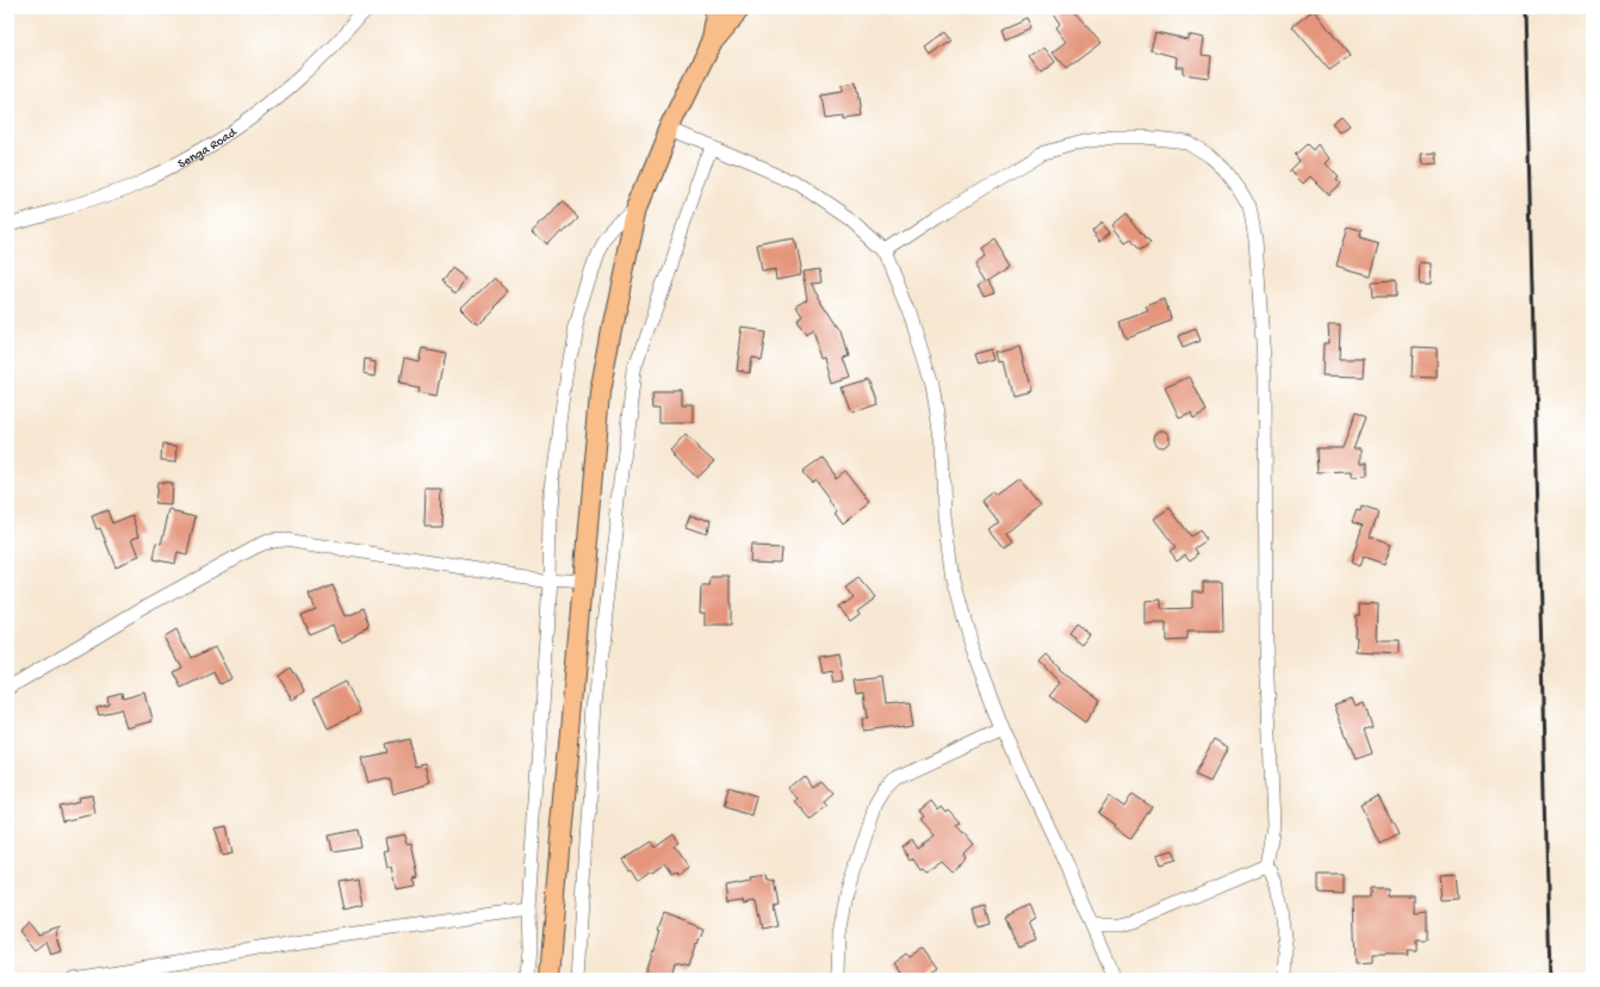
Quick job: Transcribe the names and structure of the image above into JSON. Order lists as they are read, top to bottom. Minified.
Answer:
{"streets":{"street":["Senga Road"]}}
